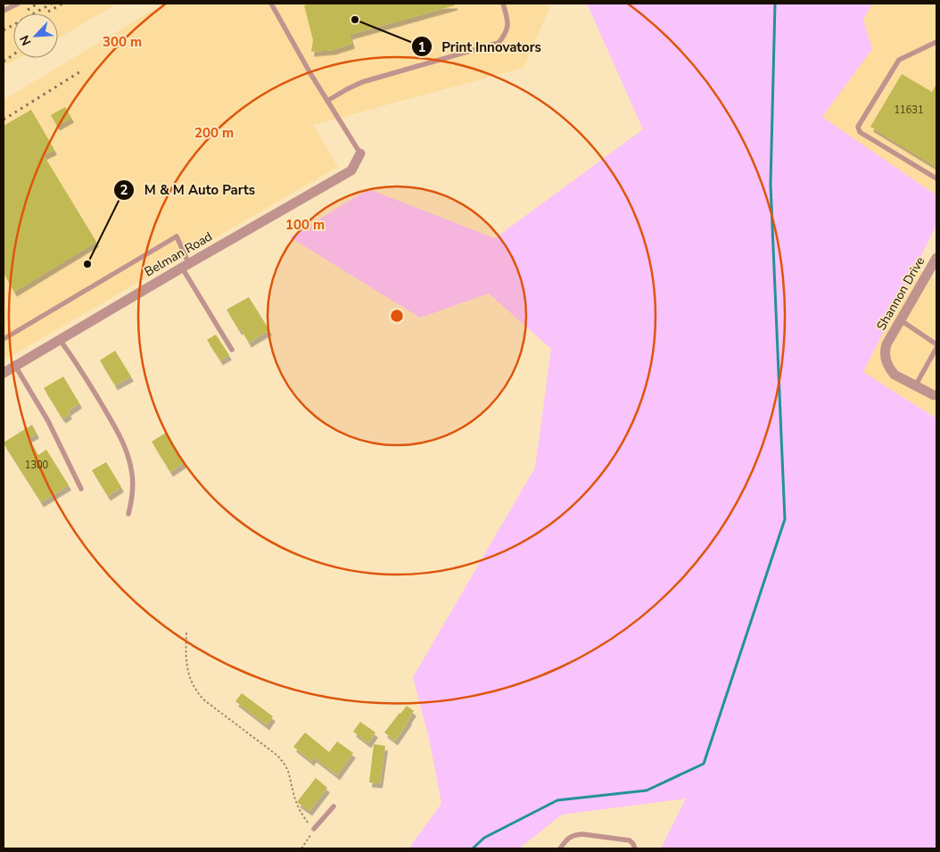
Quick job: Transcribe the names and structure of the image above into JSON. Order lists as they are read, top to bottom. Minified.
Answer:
{"streets":{"street":["Belman Road","Shannon Drive"]},"places":["Print Innovators","M & M Auto Parts"],"house_numbers":["11631","1300"],"north":"bottom left","rings":["300 m","200 m","100 m"]}
